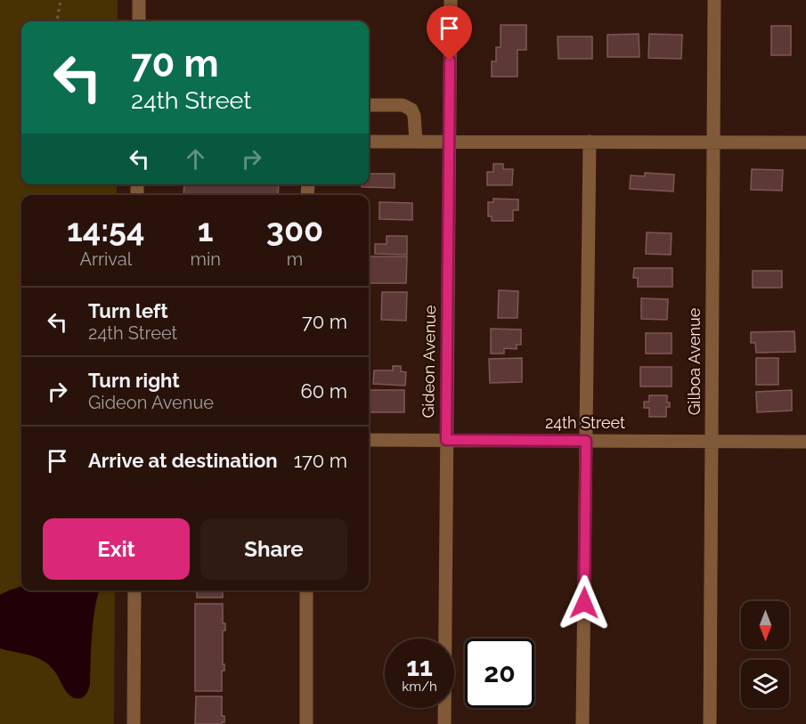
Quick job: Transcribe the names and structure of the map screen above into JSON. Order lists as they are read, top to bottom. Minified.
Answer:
{"streets":{"street":["Gideon Avenue","Gilboa Avenue","24th Street"]},"crossings":[["Gideon Avenue","24th Street"],["Gilboa Avenue","24th Street"]],"north":"bottom","page":{"turn":["70 m","24th Street"],"eta":["14:54","Arrival","1","min","300","m"],"list":[{"name":"Turn left","note":"24th Street","value":"70 m"},{"name":"Turn right","note":"Gideon Avenue","value":"60 m"},{"name":"Arrive at destination","value":"170 m"}],"buttons":["Exit","Share"],"speed":"11 km/h","limit":"20"}}
